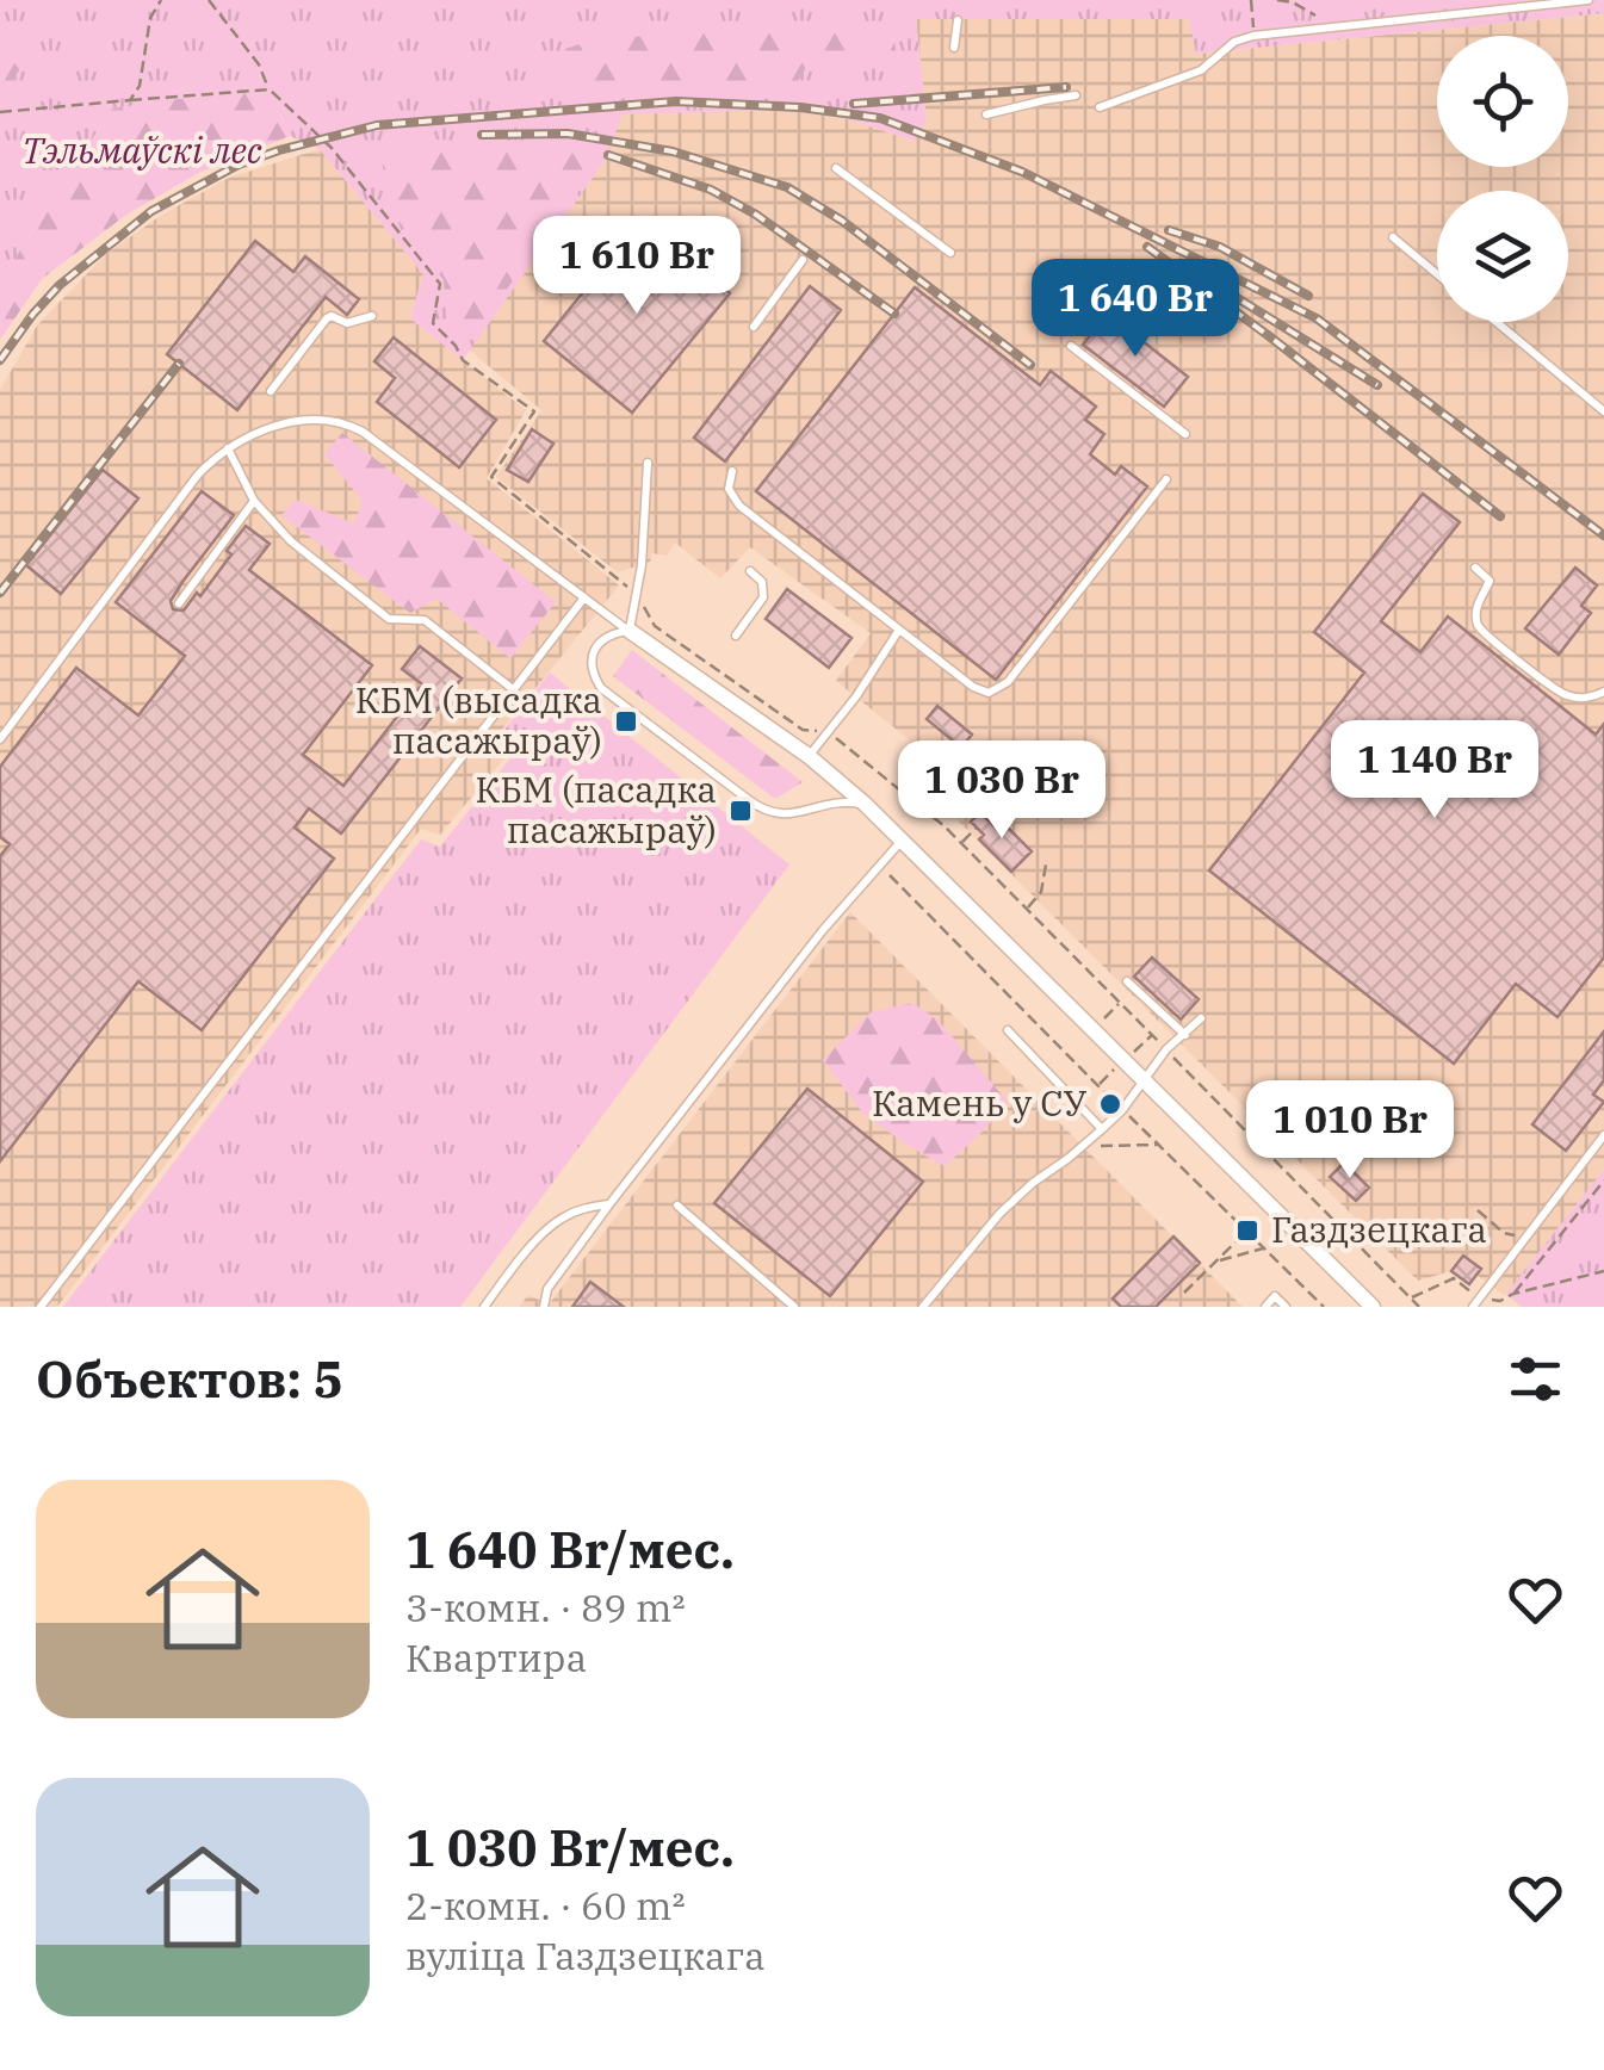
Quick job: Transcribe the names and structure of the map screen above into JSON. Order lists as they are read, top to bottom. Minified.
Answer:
{"parks":["Тэльмаўскі лес"],"places":{"transit":["КБМ (высадка пасажыраў)","КБМ (пасадка пасажыраў)","Газдзецкага"],"other":["Камень у СУ"]},"page":{"price":["1 610 Br","1 640 Br","1 140 Br","1 030 Br","1 010 Br"],"heading":"Объектов: 5","list":[{"name":"1 640 Br/мес.","note":"3-комн. · 89 m² · Квартира"},{"name":"1 030 Br/мес.","note":"2-комн. · 60 m² · вуліца Газдзецкага"}]}}
